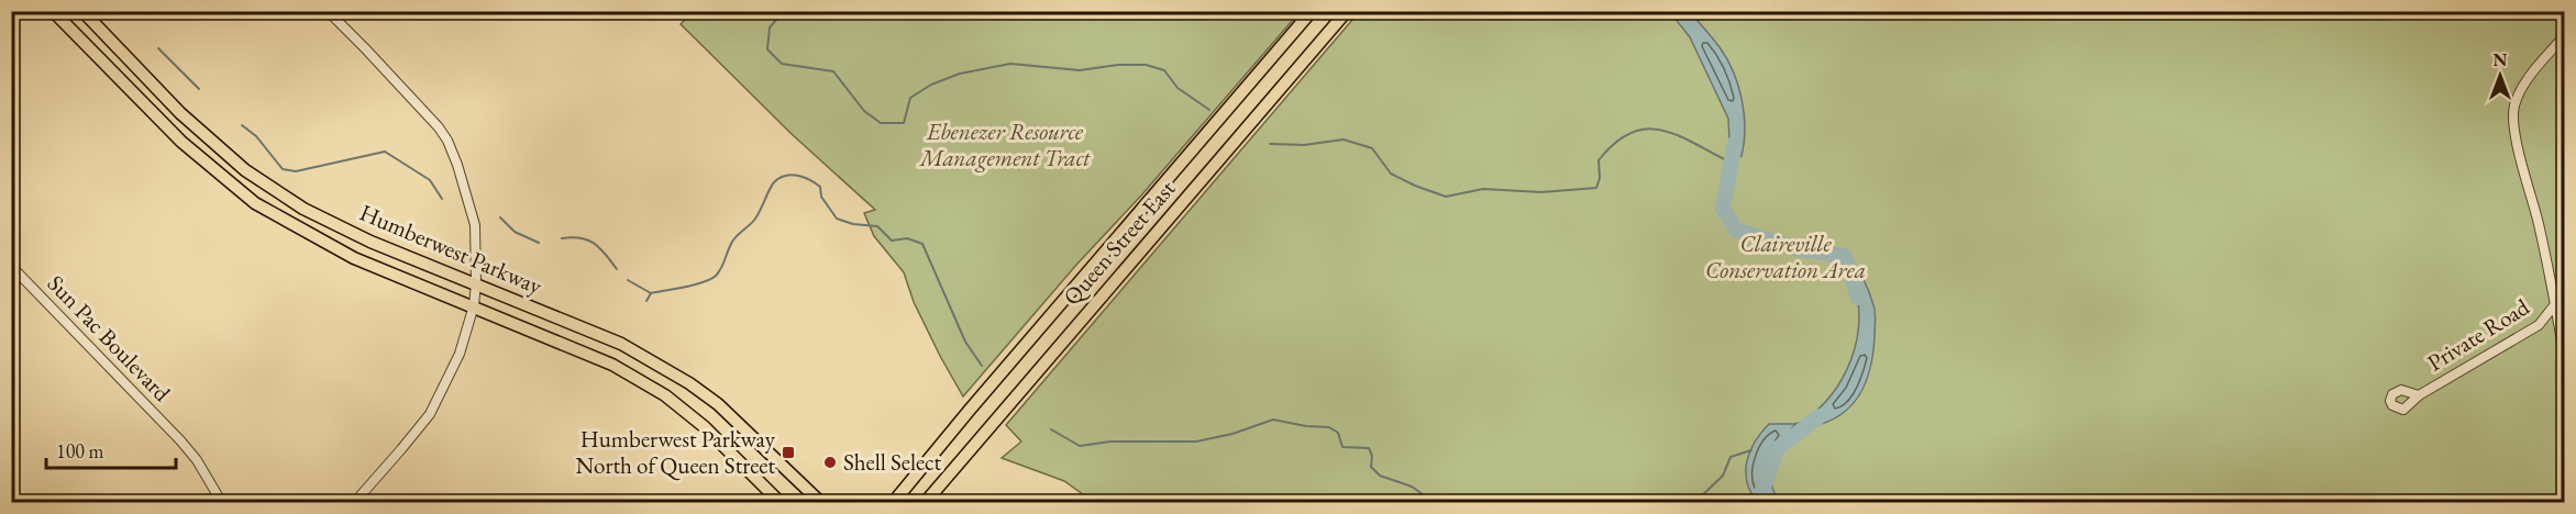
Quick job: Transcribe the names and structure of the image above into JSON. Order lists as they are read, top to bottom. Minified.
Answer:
{"streets":{"main road":["Queen Street East","Humberwest Parkway"],"street":["Private Road","Sun Pac Boulevard"]},"parks":["Ebenezer Resource Management Tract","Claireville Conservation Area"],"places":{"transit":["Humberwest Parkway North of Queen Street"],"other":["Shell Select"]},"scale_bar":"100 m","north":"top"}
